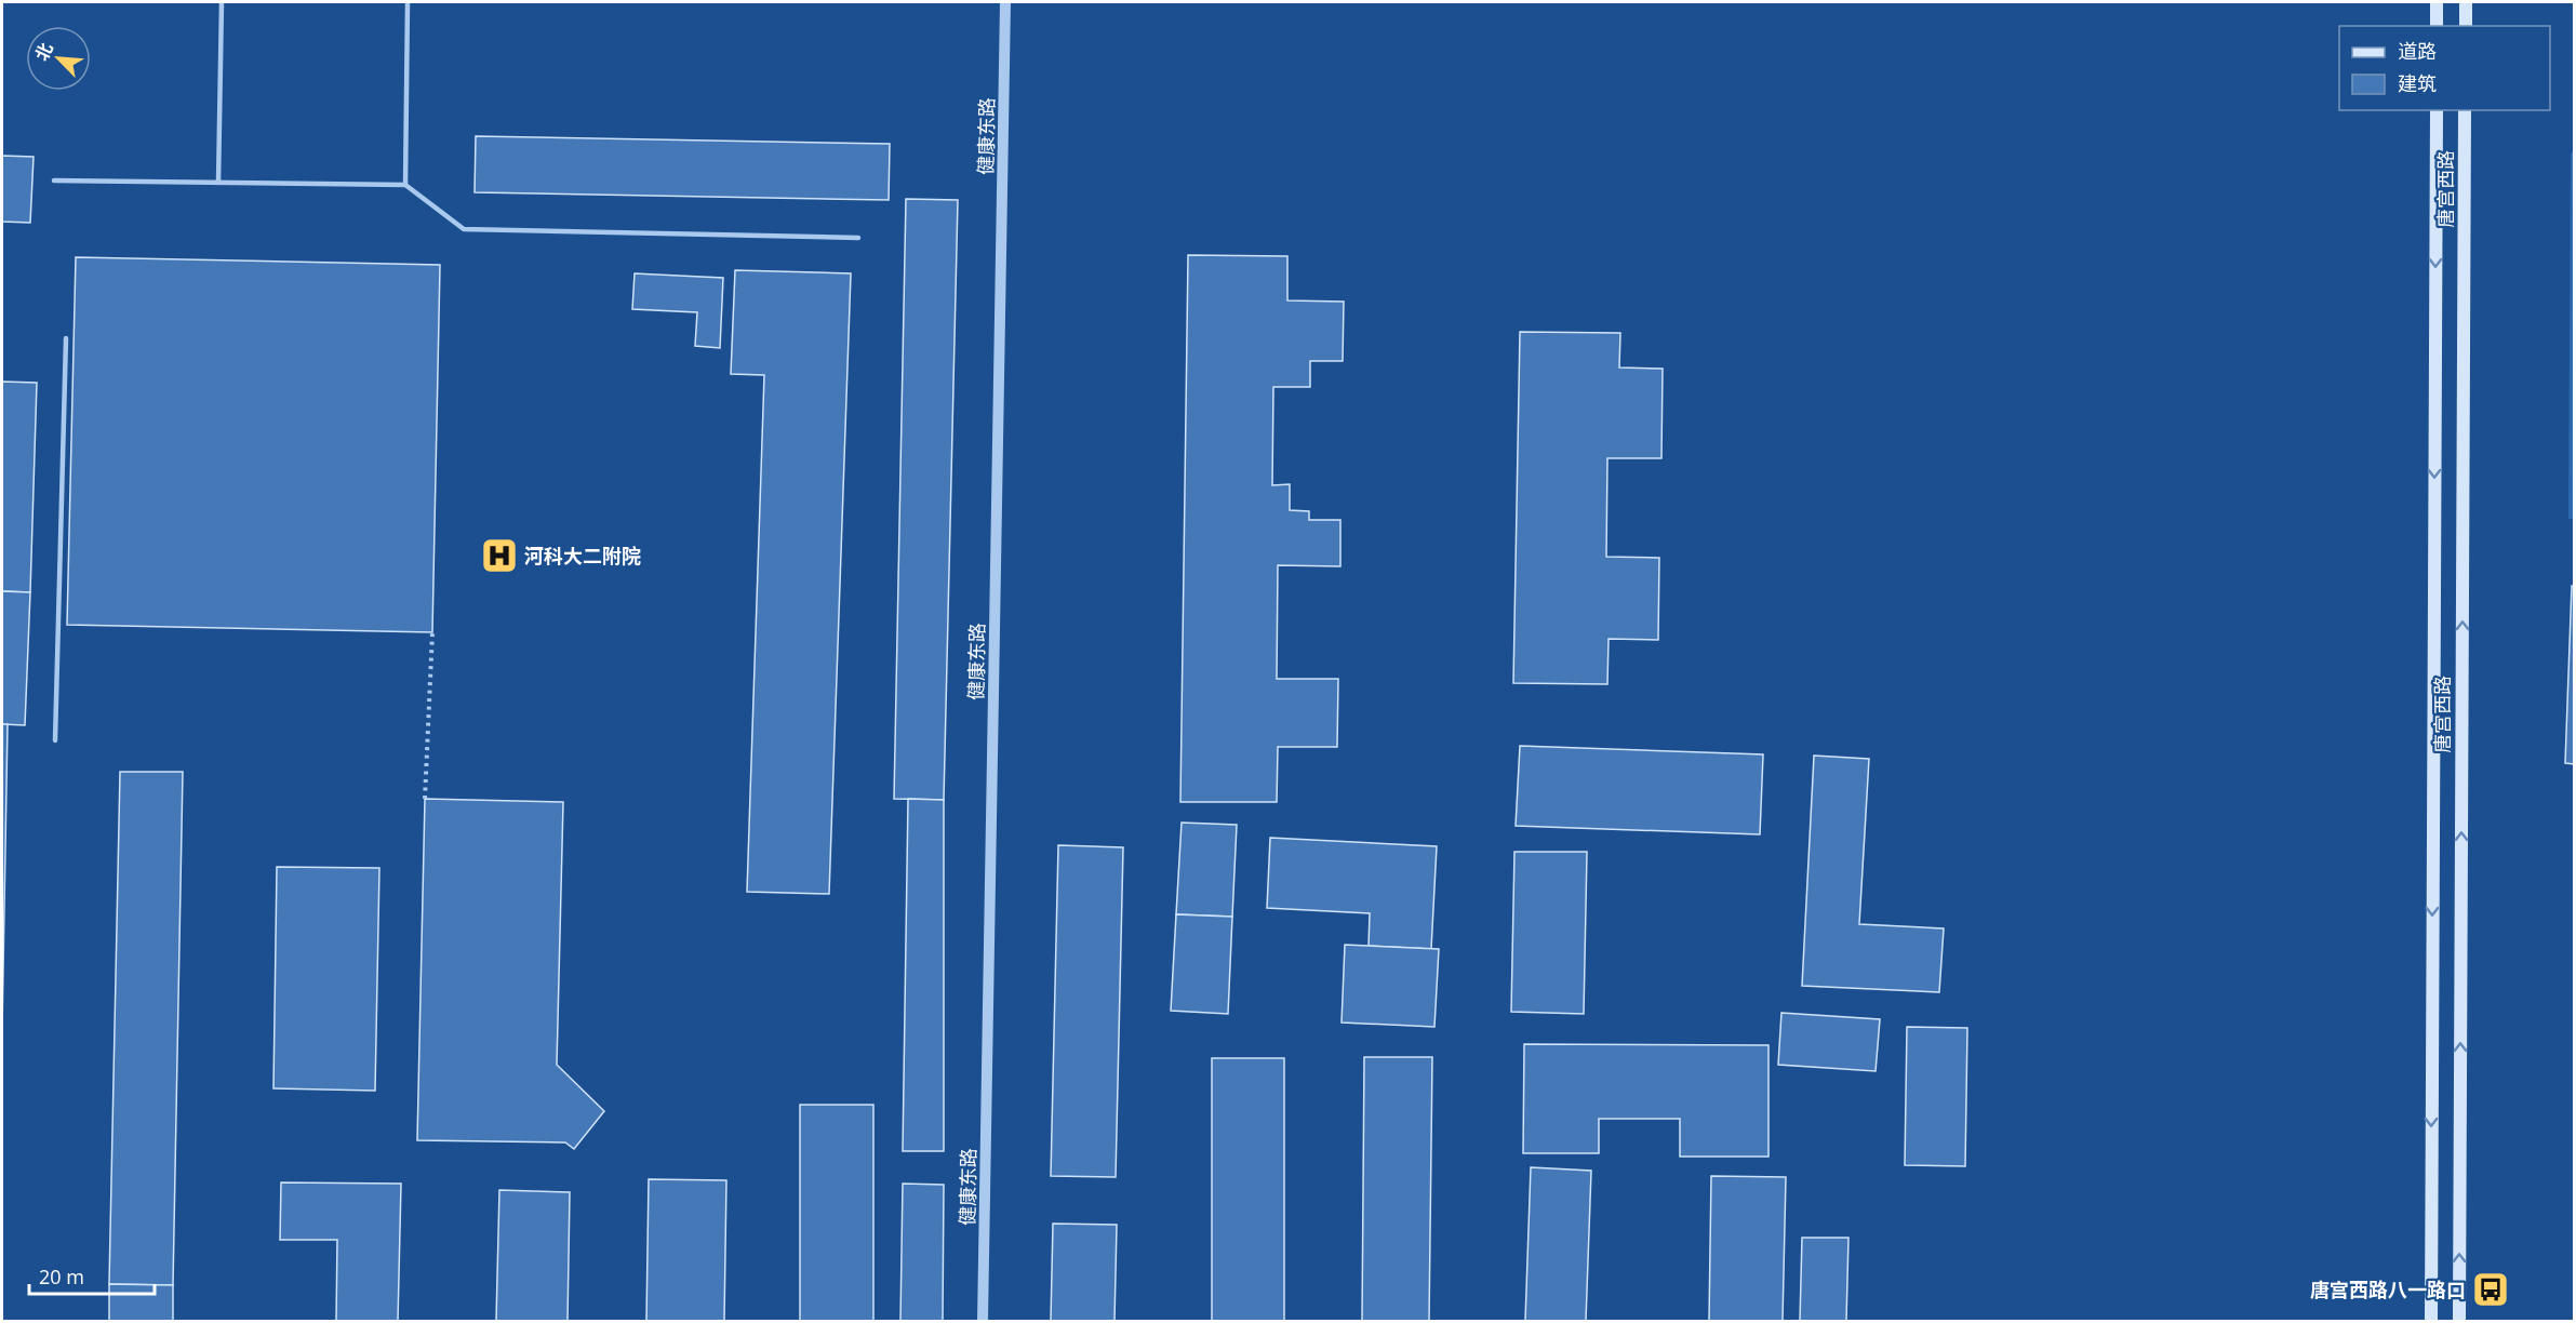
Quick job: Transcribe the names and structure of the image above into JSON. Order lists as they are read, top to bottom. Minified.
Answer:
{"streets":{"main road":["唐宫西路"],"street":["健康东路"]},"places":{"hospital":["河科大二附院"],"bus stop":["唐宫西路八一路口"]},"legend":["道路","建筑"],"scale_bar":"20 m","north":"top left"}
